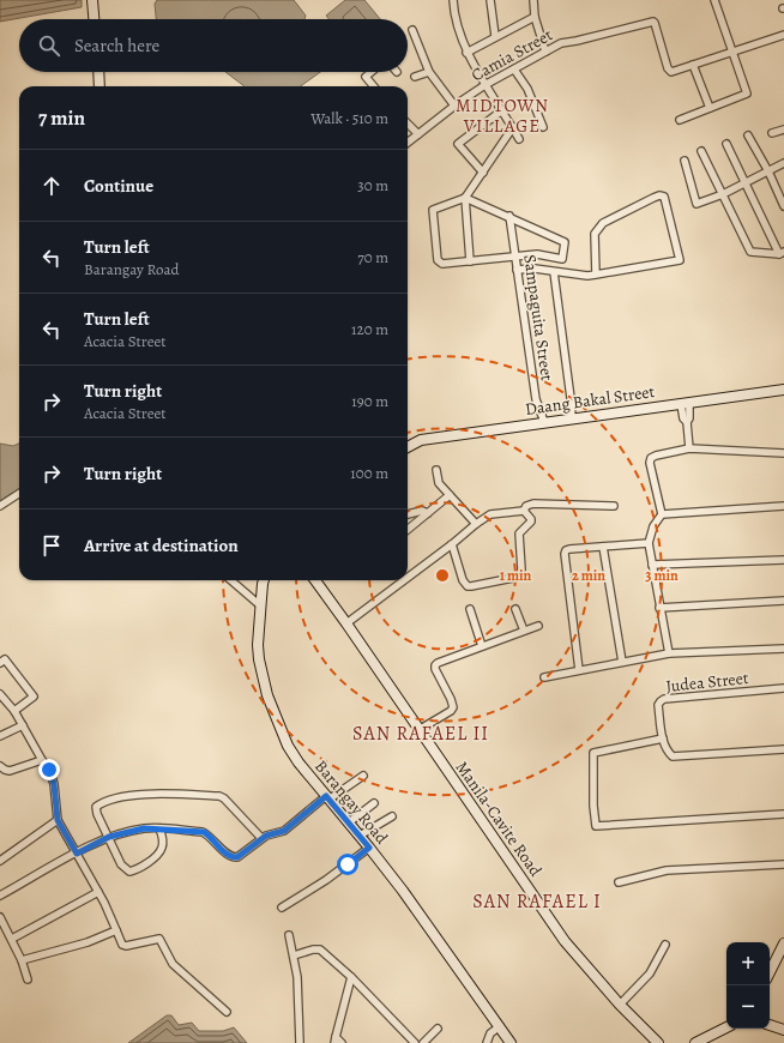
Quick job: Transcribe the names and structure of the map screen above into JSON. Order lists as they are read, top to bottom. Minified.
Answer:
{"streets":{"street":["Camia Street","Sampaguita Street","Daang Bakal Street","Judea Street","Barangay Road","Manila-Cavite Road"]},"crossings":[["Sampaguita Street","Daang Bakal Street"]],"districts":["MIDTOWN VILLAGE","SAN RAFAEL II","SAN RAFAEL I"],"page":{"search":"Search here","heading":["7 min","Walk · 510 m"],"list":[["Continue","30 m"],["Turn left","Barangay Road","70 m"],["Turn left","Acacia Street","120 m"],["Turn right","Acacia Street","190 m"],["Turn right","100 m"],"Arrive at destination"],"map_buttons":["+","−"]},"rings":["1 min","2 min","3 min"]}
